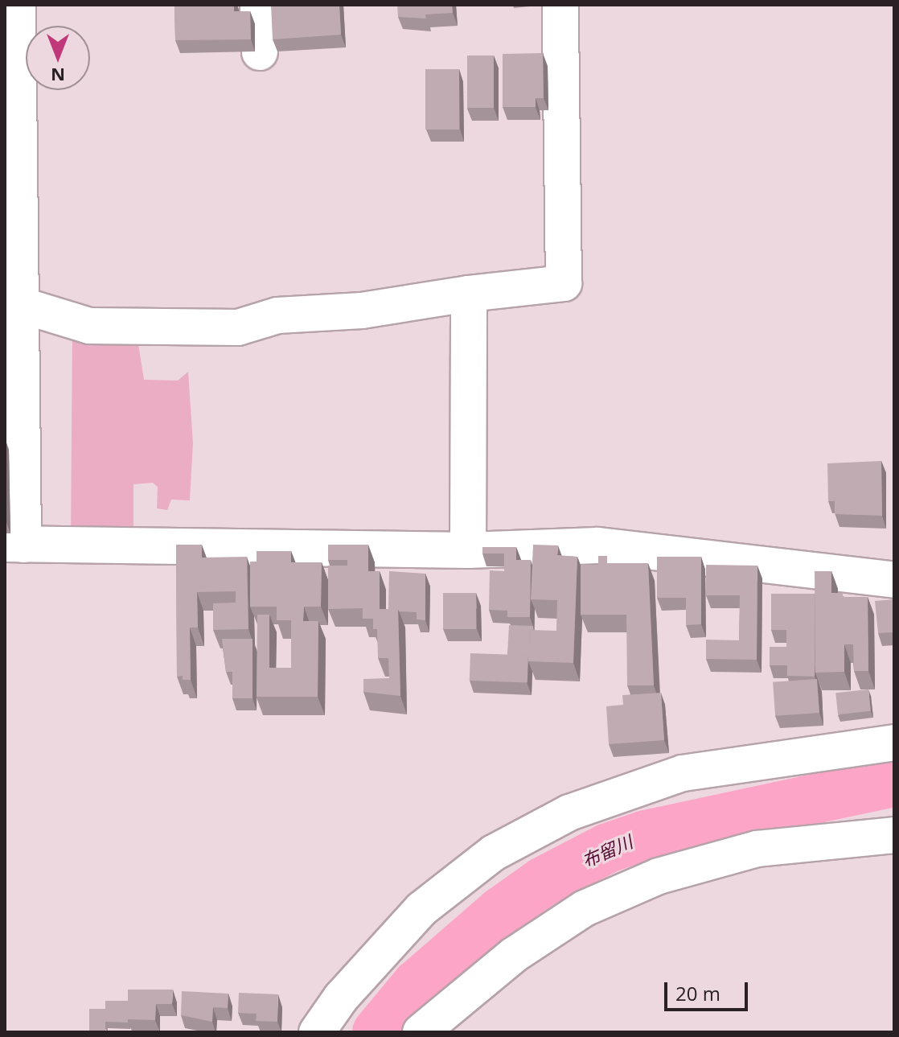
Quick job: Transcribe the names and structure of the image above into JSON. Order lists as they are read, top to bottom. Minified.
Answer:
{"water":["布留川"],"scale_bar":"20 m","north":"bottom"}
